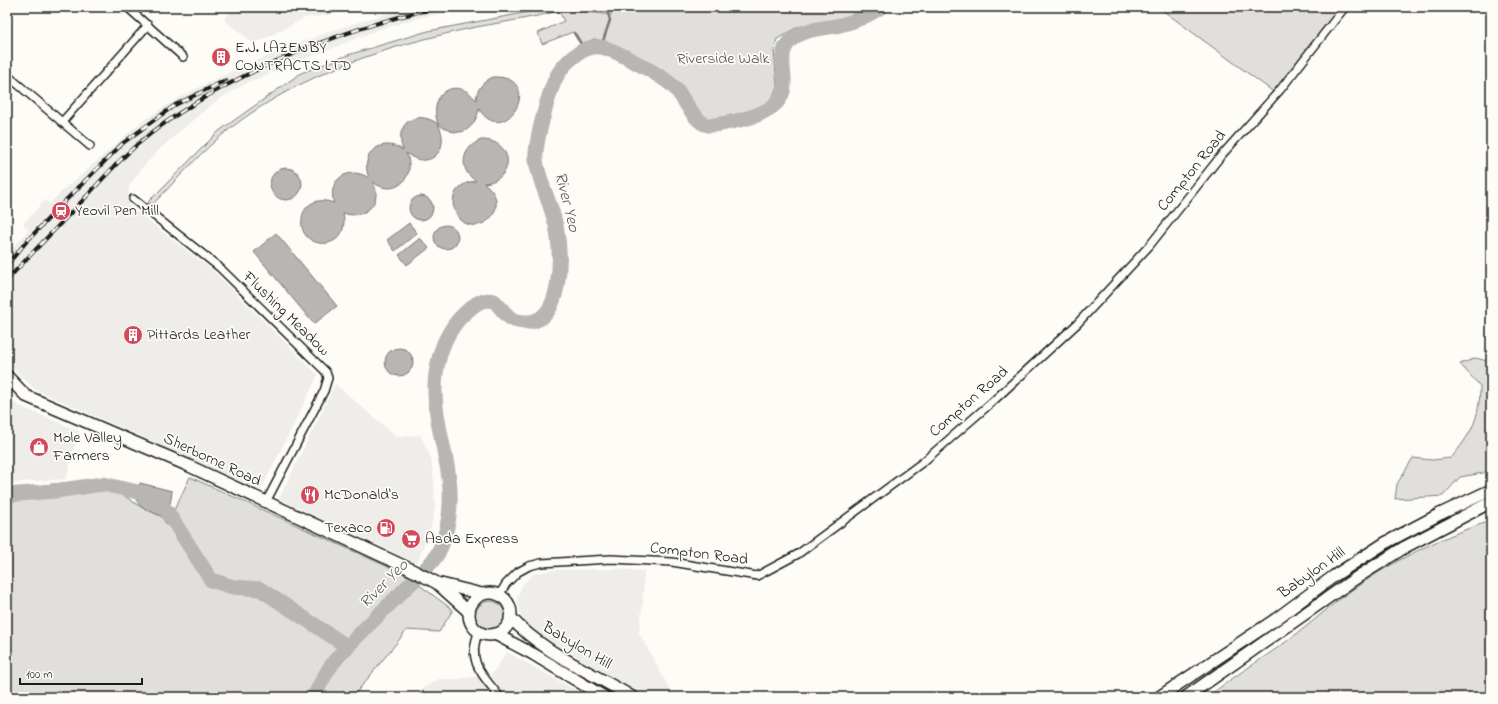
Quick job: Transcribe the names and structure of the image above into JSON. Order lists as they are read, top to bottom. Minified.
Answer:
{"streets":{"main road":["Sherborne Road","Babylon Hill"],"street":["Compton Road","Flushing Meadow"]},"crossings":[["Compton Road","Babylon Hill"],["Flushing Meadow","Sherborne Road"]],"water":["River Yeo"],"parks":["Riverside Walk"],"places":{"building":["E.J. LAZENBY CONTRACTS LTD","Pittards Leather"],"station":["Yeovil Pen Mill"],"shop":["Mole Valley Farmers"],"restaurant":["McDonald's"],"fuel station":["Texaco"],"supermarket":["Asda Express"]},"scale_bar":"100 m"}
